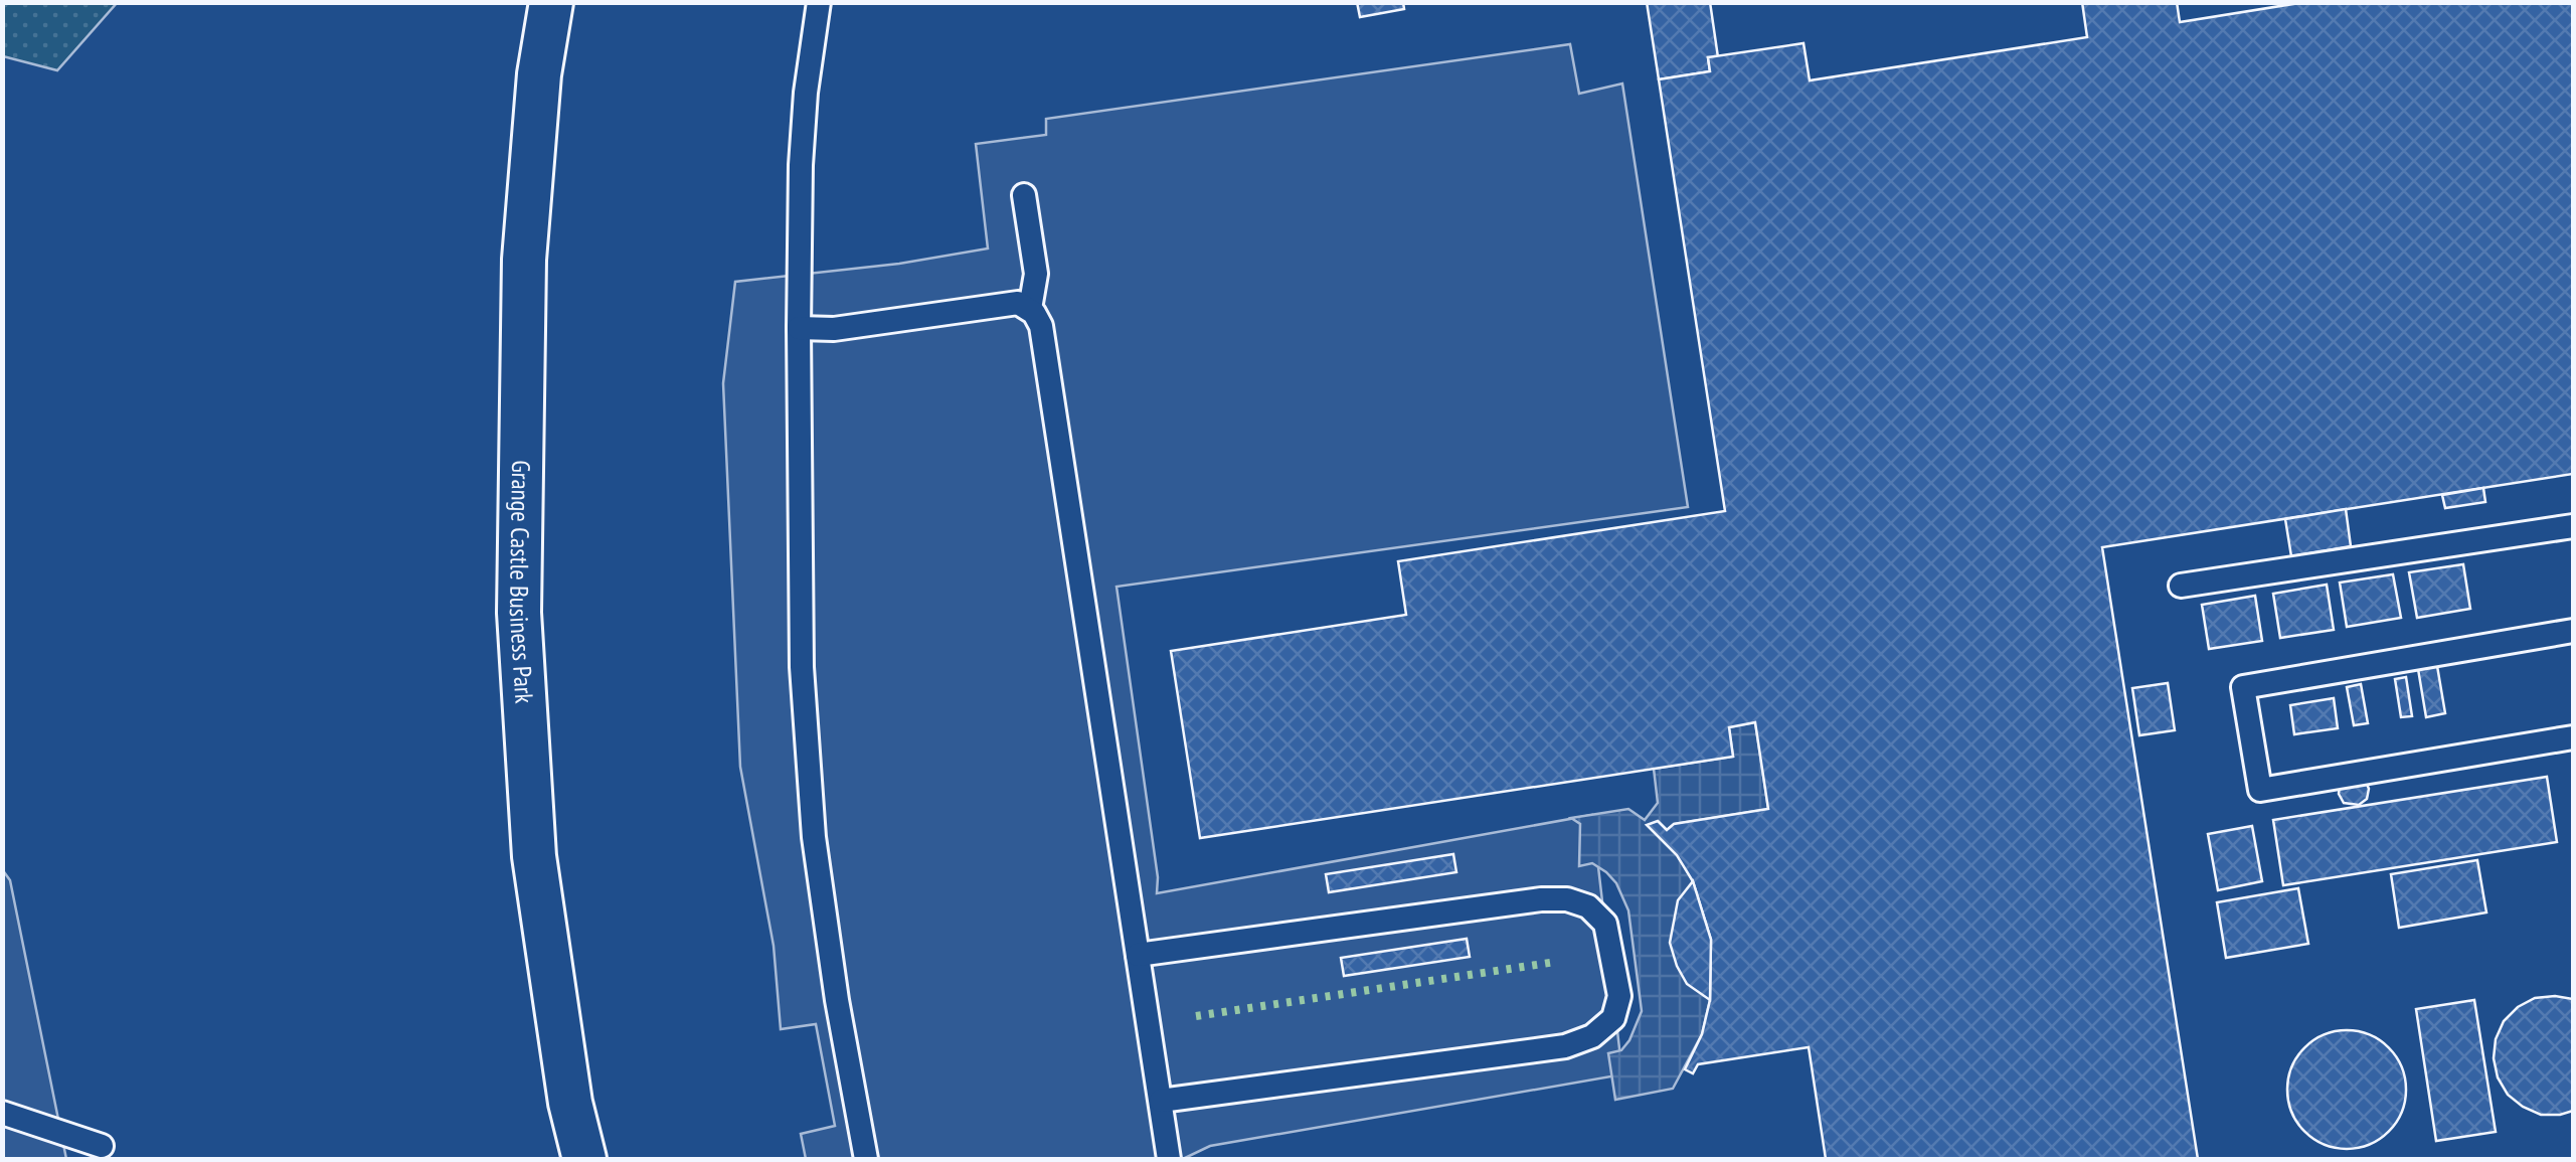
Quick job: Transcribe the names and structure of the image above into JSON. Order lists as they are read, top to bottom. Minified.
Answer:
{"streets":{"street":["Grange Castle Business Park"]}}
